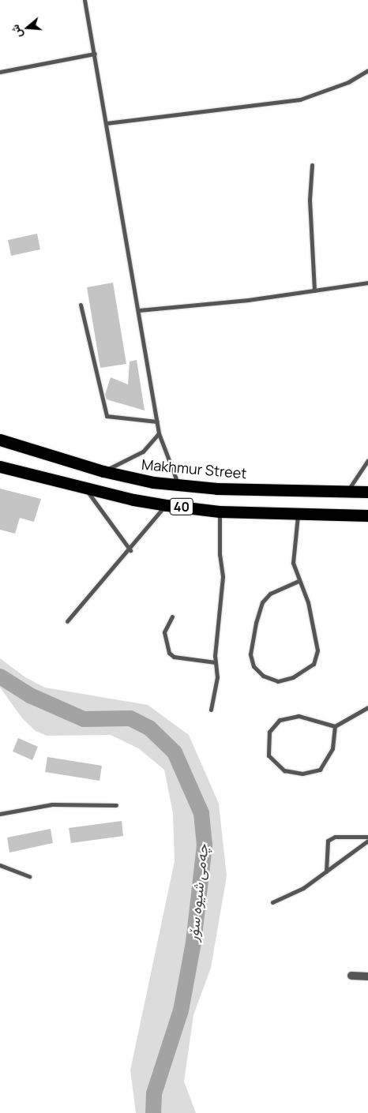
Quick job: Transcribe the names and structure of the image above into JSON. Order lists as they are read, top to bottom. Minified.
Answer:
{"streets":{"highway":["Makhmur Street","40"]},"water":["چەمی شیوە سۆر"],"north":"left"}
